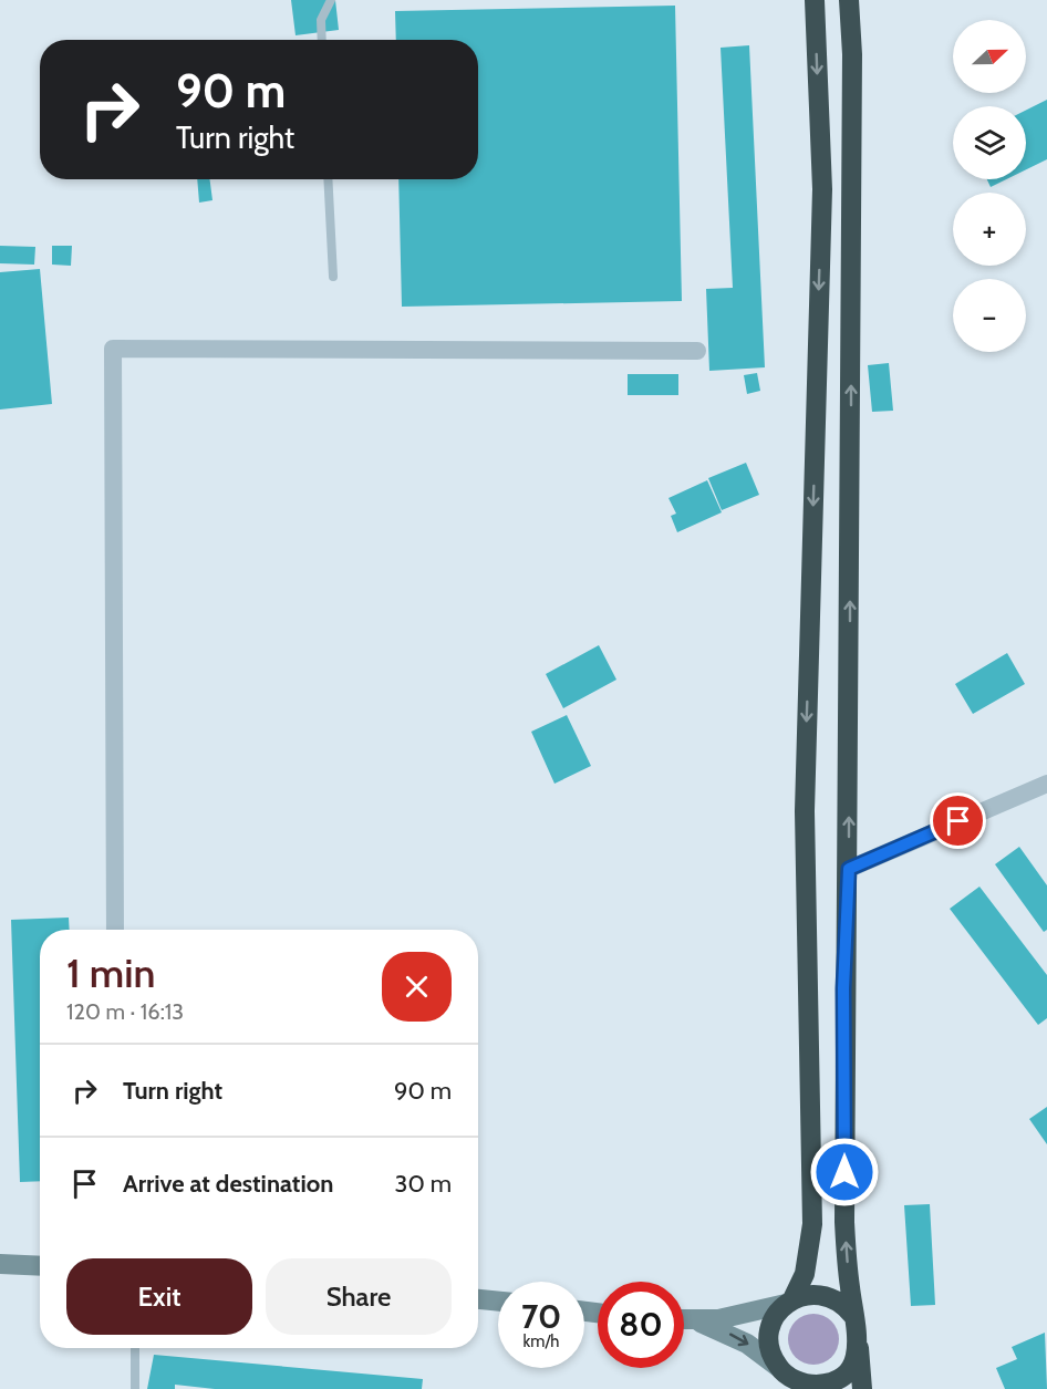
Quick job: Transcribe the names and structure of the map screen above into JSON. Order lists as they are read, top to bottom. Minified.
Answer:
{"north":"right","page":{"map_buttons":["+","−"],"turn":["90 m","Turn right"],"heading":["1 min","120 m · 16:13"],"list":[{"name":"Turn right","value":"90 m"},{"name":"Arrive at destination","value":"30 m"}],"buttons":["Exit","Share"],"speed":"70 km/h","limit":"80"}}
